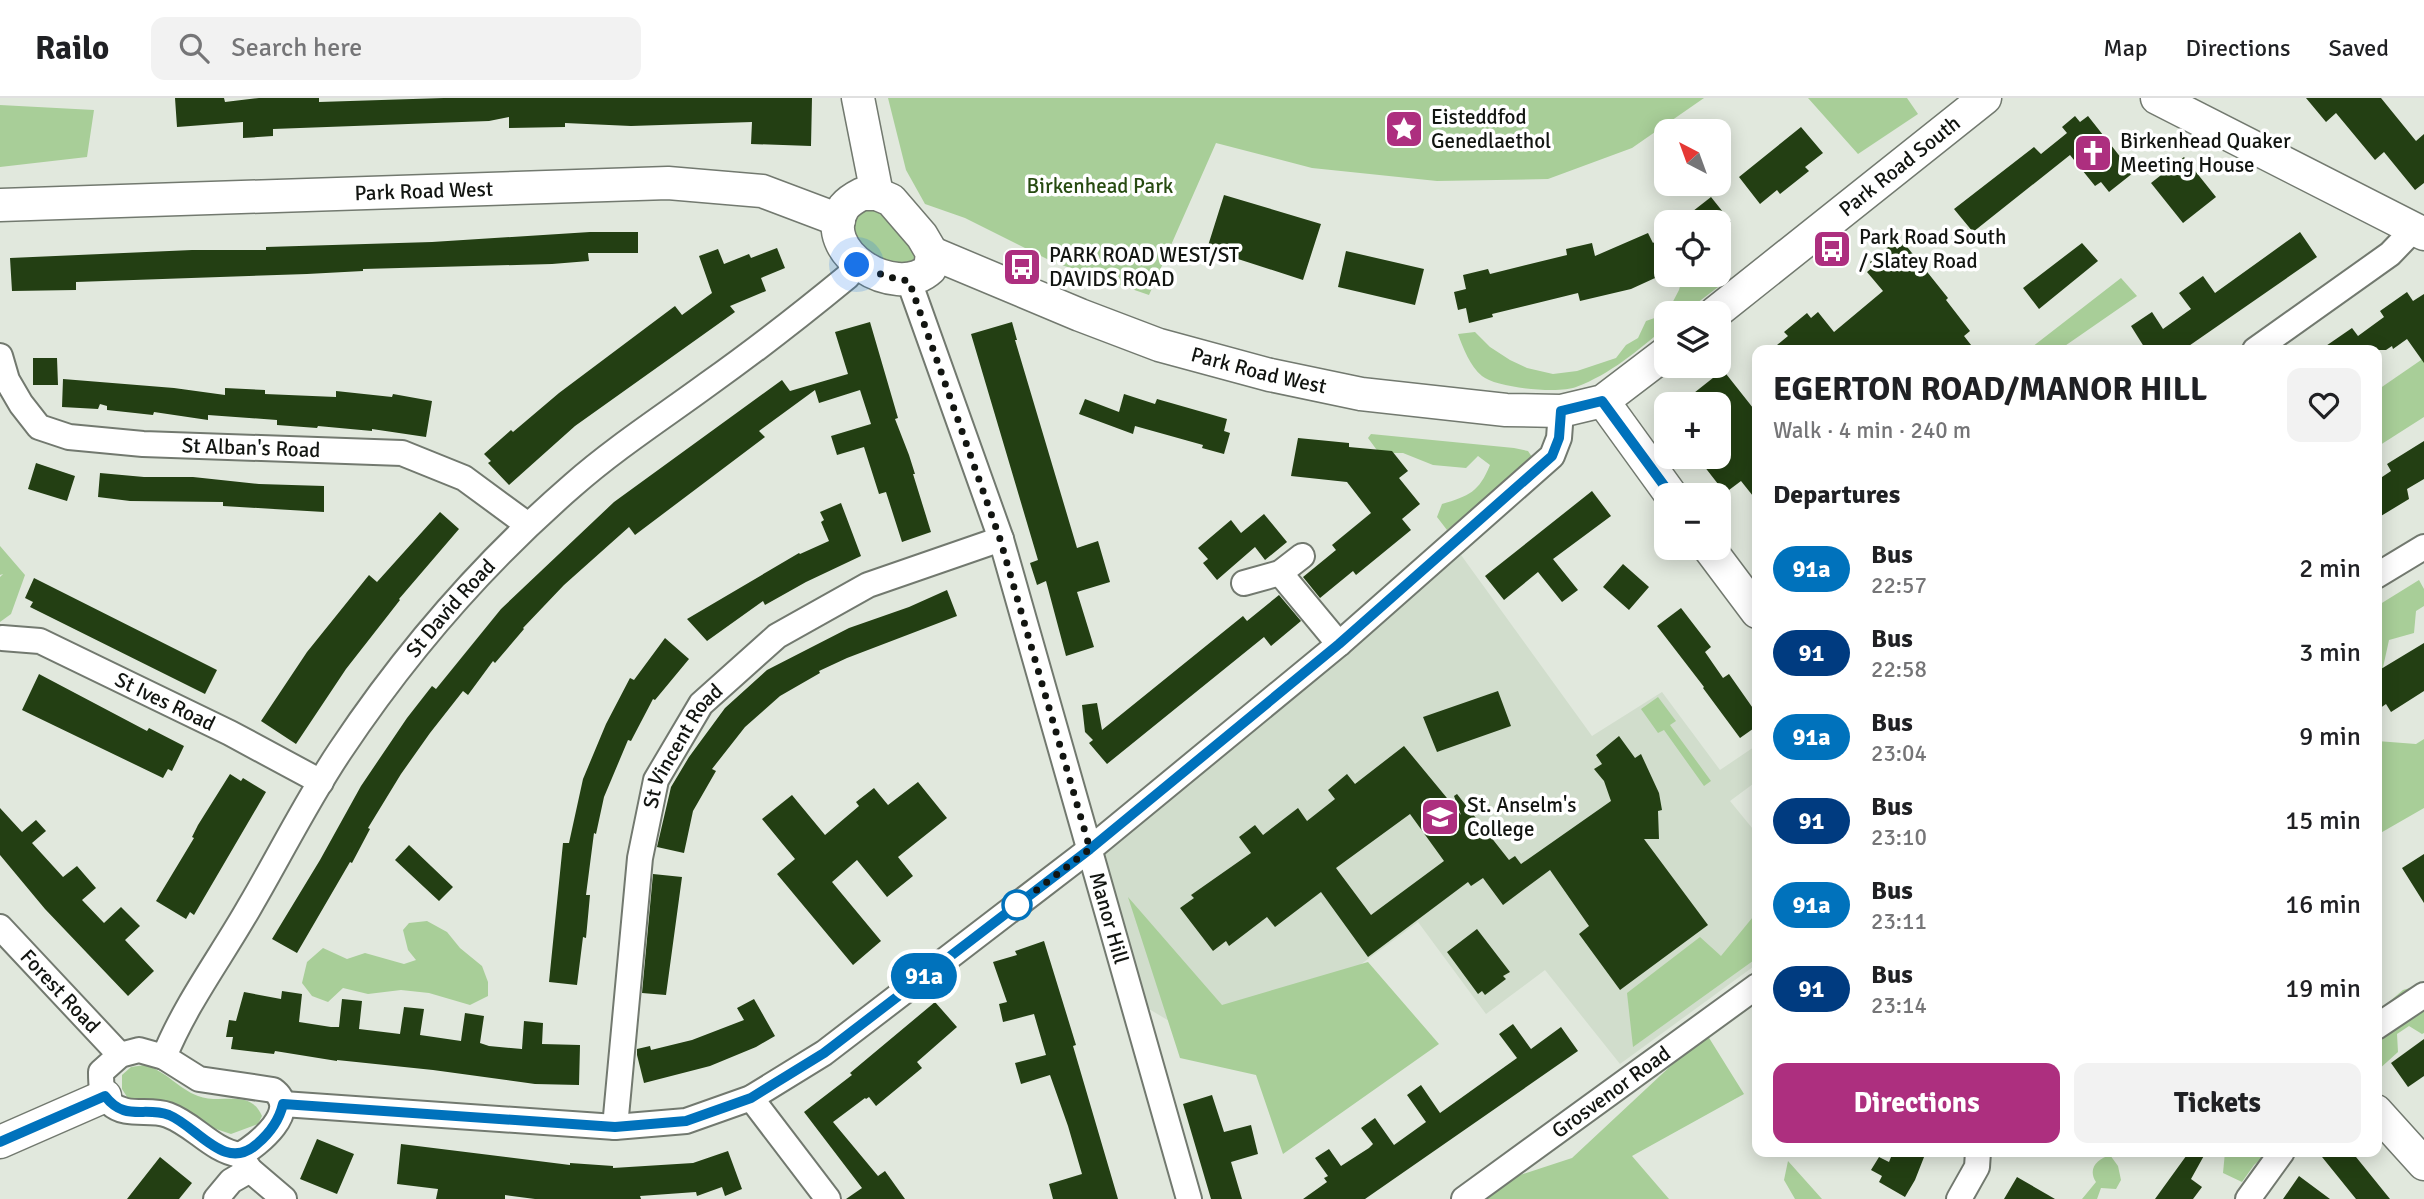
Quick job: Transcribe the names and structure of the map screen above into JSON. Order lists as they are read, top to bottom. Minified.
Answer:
{"streets":{"street":["Park Road South","Park Road West","St Alban's Road","St David Road","St Ives Road","St Vincent Road","Manor Hill","Forest Road","Grosvenor Road"]},"crossings":[["Park Road West","St David Road"],["Park Road West","Manor Hill"],["St Alban's Road","St David Road"],["St David Road","St Ives Road"],["St David Road","Manor Hill"],["St Vincent Road","Manor Hill"]],"parks":["Birkenhead Park"],"places":{"place":["Eisteddfod Genedlaethol"],"church":["Birkenhead Quaker Meeting House"],"bus stop":["Park Road South / Slatey Road","PARK ROAD WEST/ST DAVIDS ROAD"],"school or university":["St. Anselm's College"]},"lines":["bus line 91a"],"north":"top left","page":{"header":"Railo","search":"Search here","nav":["Map","Directions","Saved"],"on_map":"91a","map_buttons":["+","−"],"heading":[["EGERTON ROAD/MANOR HILL","Walk · 4 min · 240 m"],"Departures"],"list":[{"mark":"91a","name":"Bus","note":"22:57","value":"2 min"},{"mark":"91","name":"Bus","note":"22:58","value":"3 min"},{"mark":"91a","name":"Bus","note":"23:04","value":"9 min"},{"mark":"91","name":"Bus","note":"23:10","value":"15 min"},{"mark":"91a","name":"Bus","note":"23:11","value":"16 min"},{"mark":"91","name":"Bus","note":"23:14","value":"19 min"}],"buttons":["Directions","Tickets"]}}
